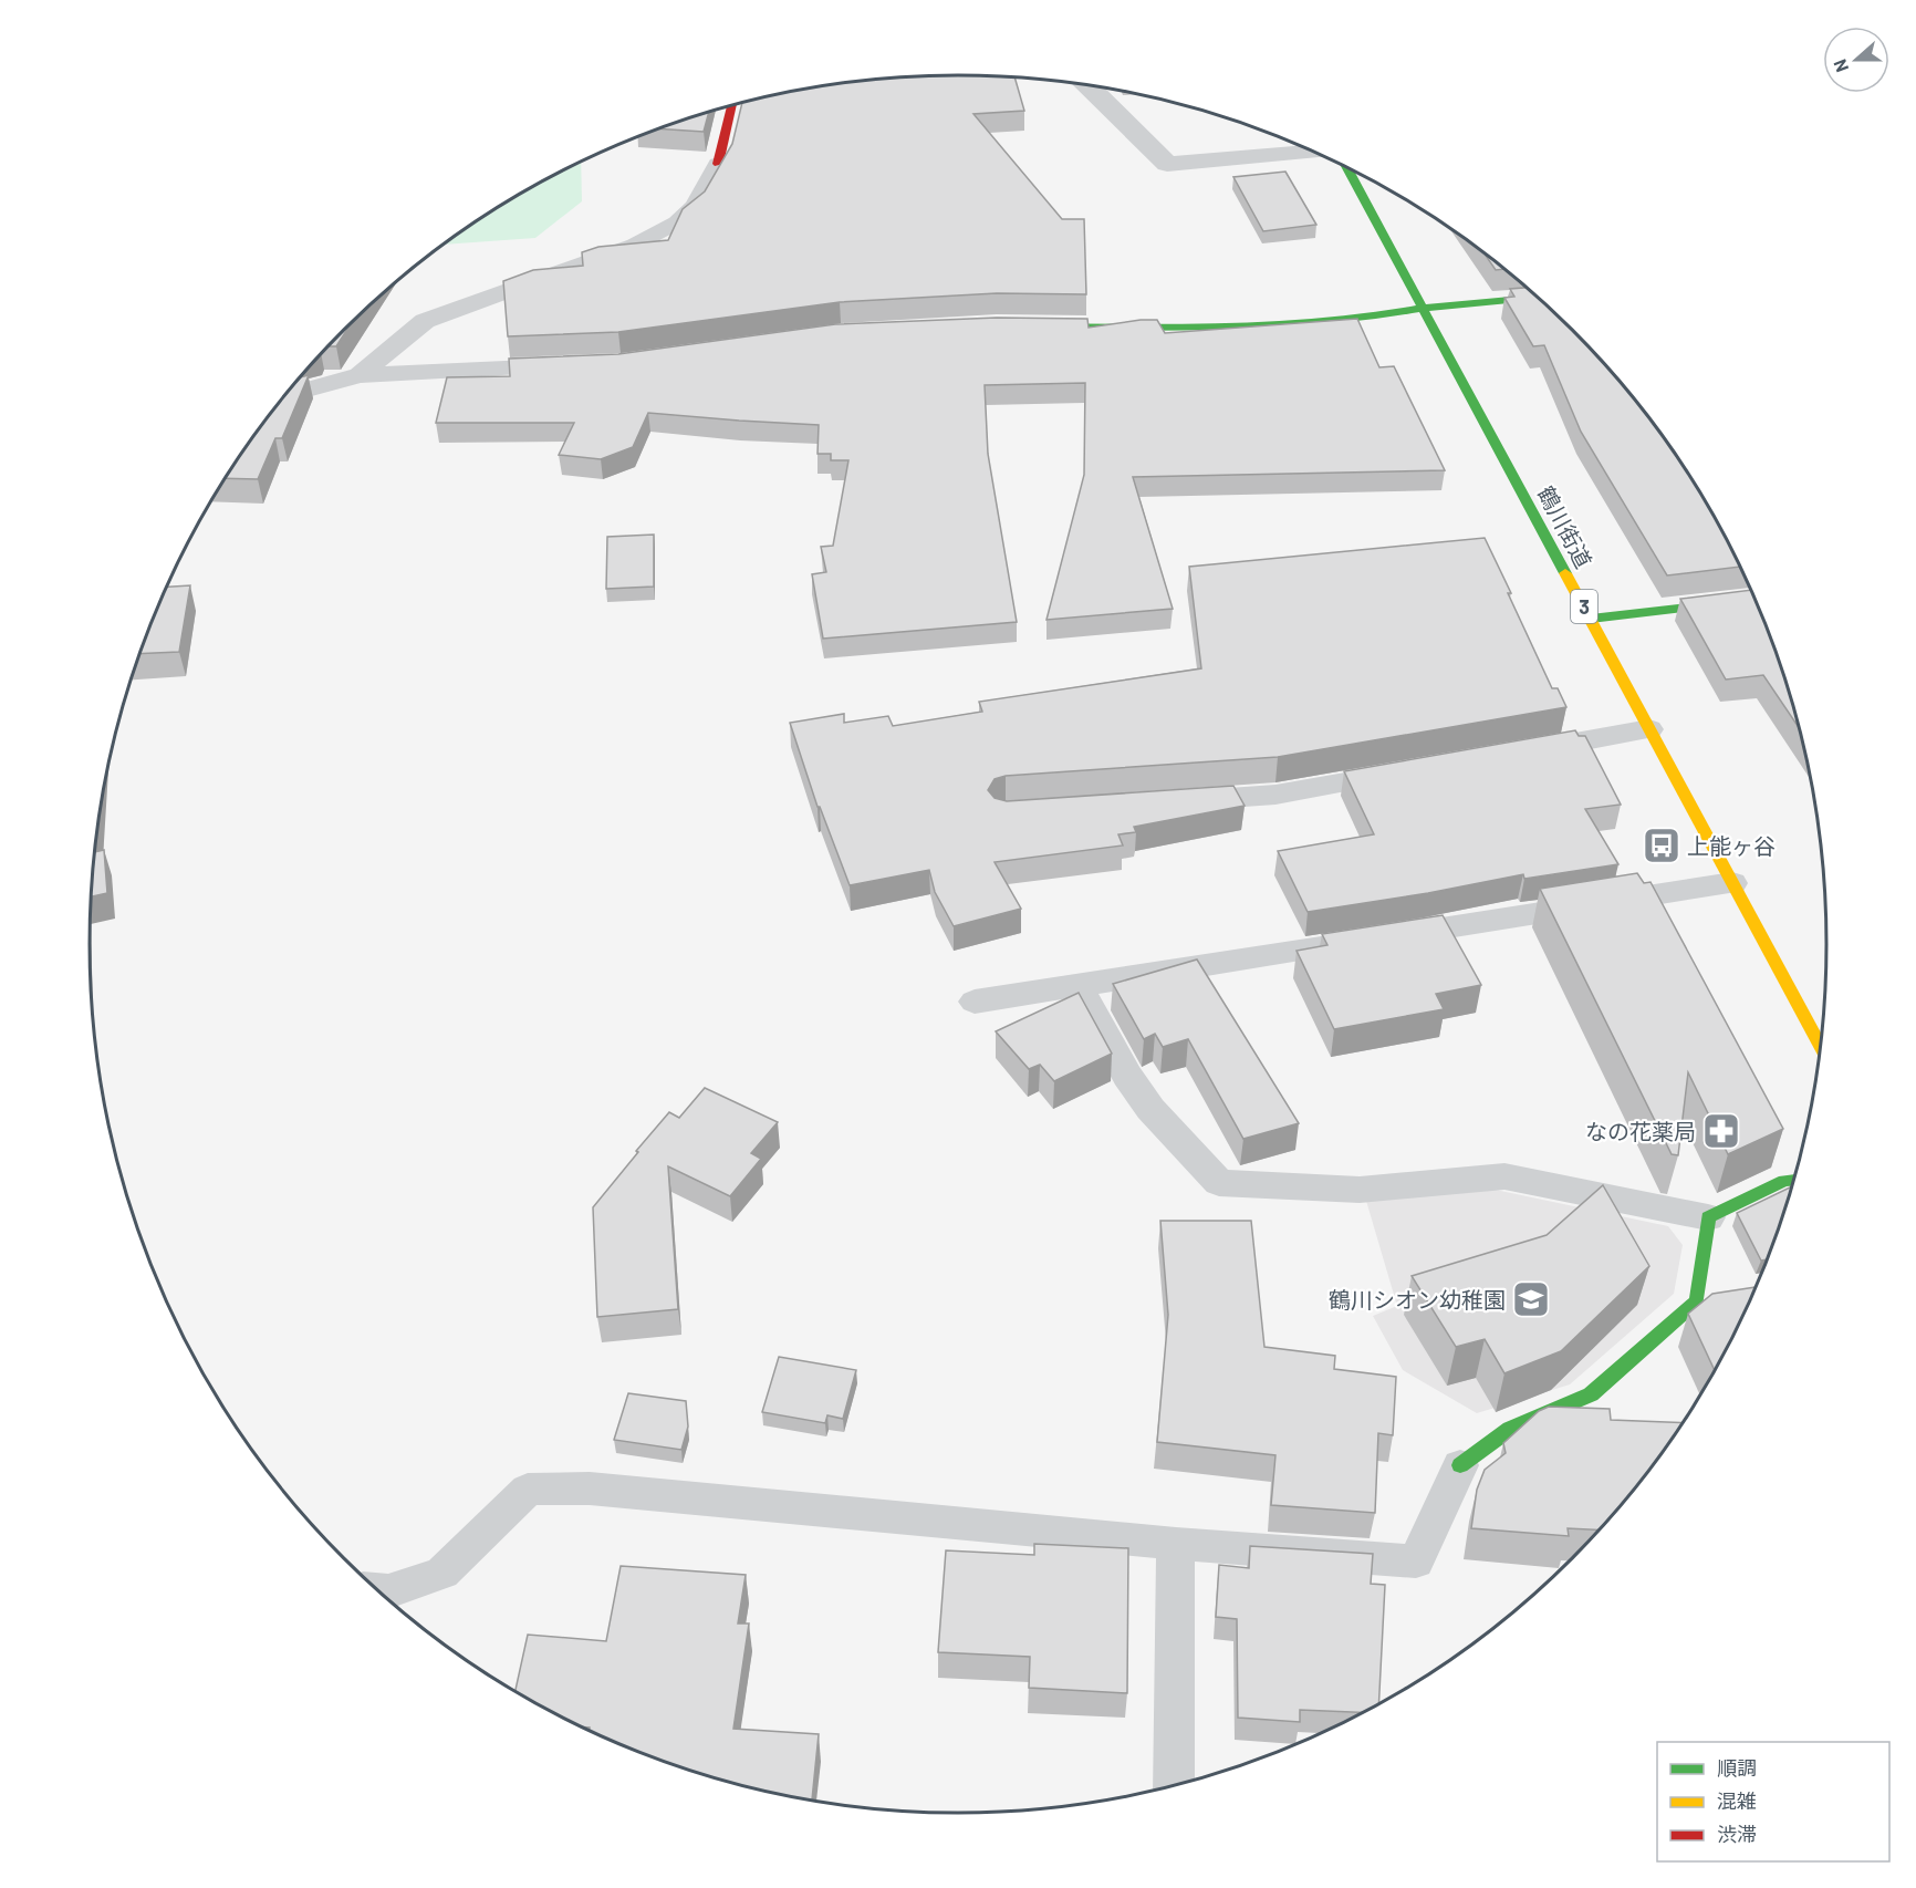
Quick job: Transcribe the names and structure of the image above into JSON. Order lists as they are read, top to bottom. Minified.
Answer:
{"streets":{"main road":["鶴川街道","3"]},"places":{"bus stop":["上能ヶ谷"],"pharmacy":["なの花薬局"],"school or university":["鶴川シオン幼稚園"]},"legend":["順調","混雑","渋滞"],"north":"left"}
